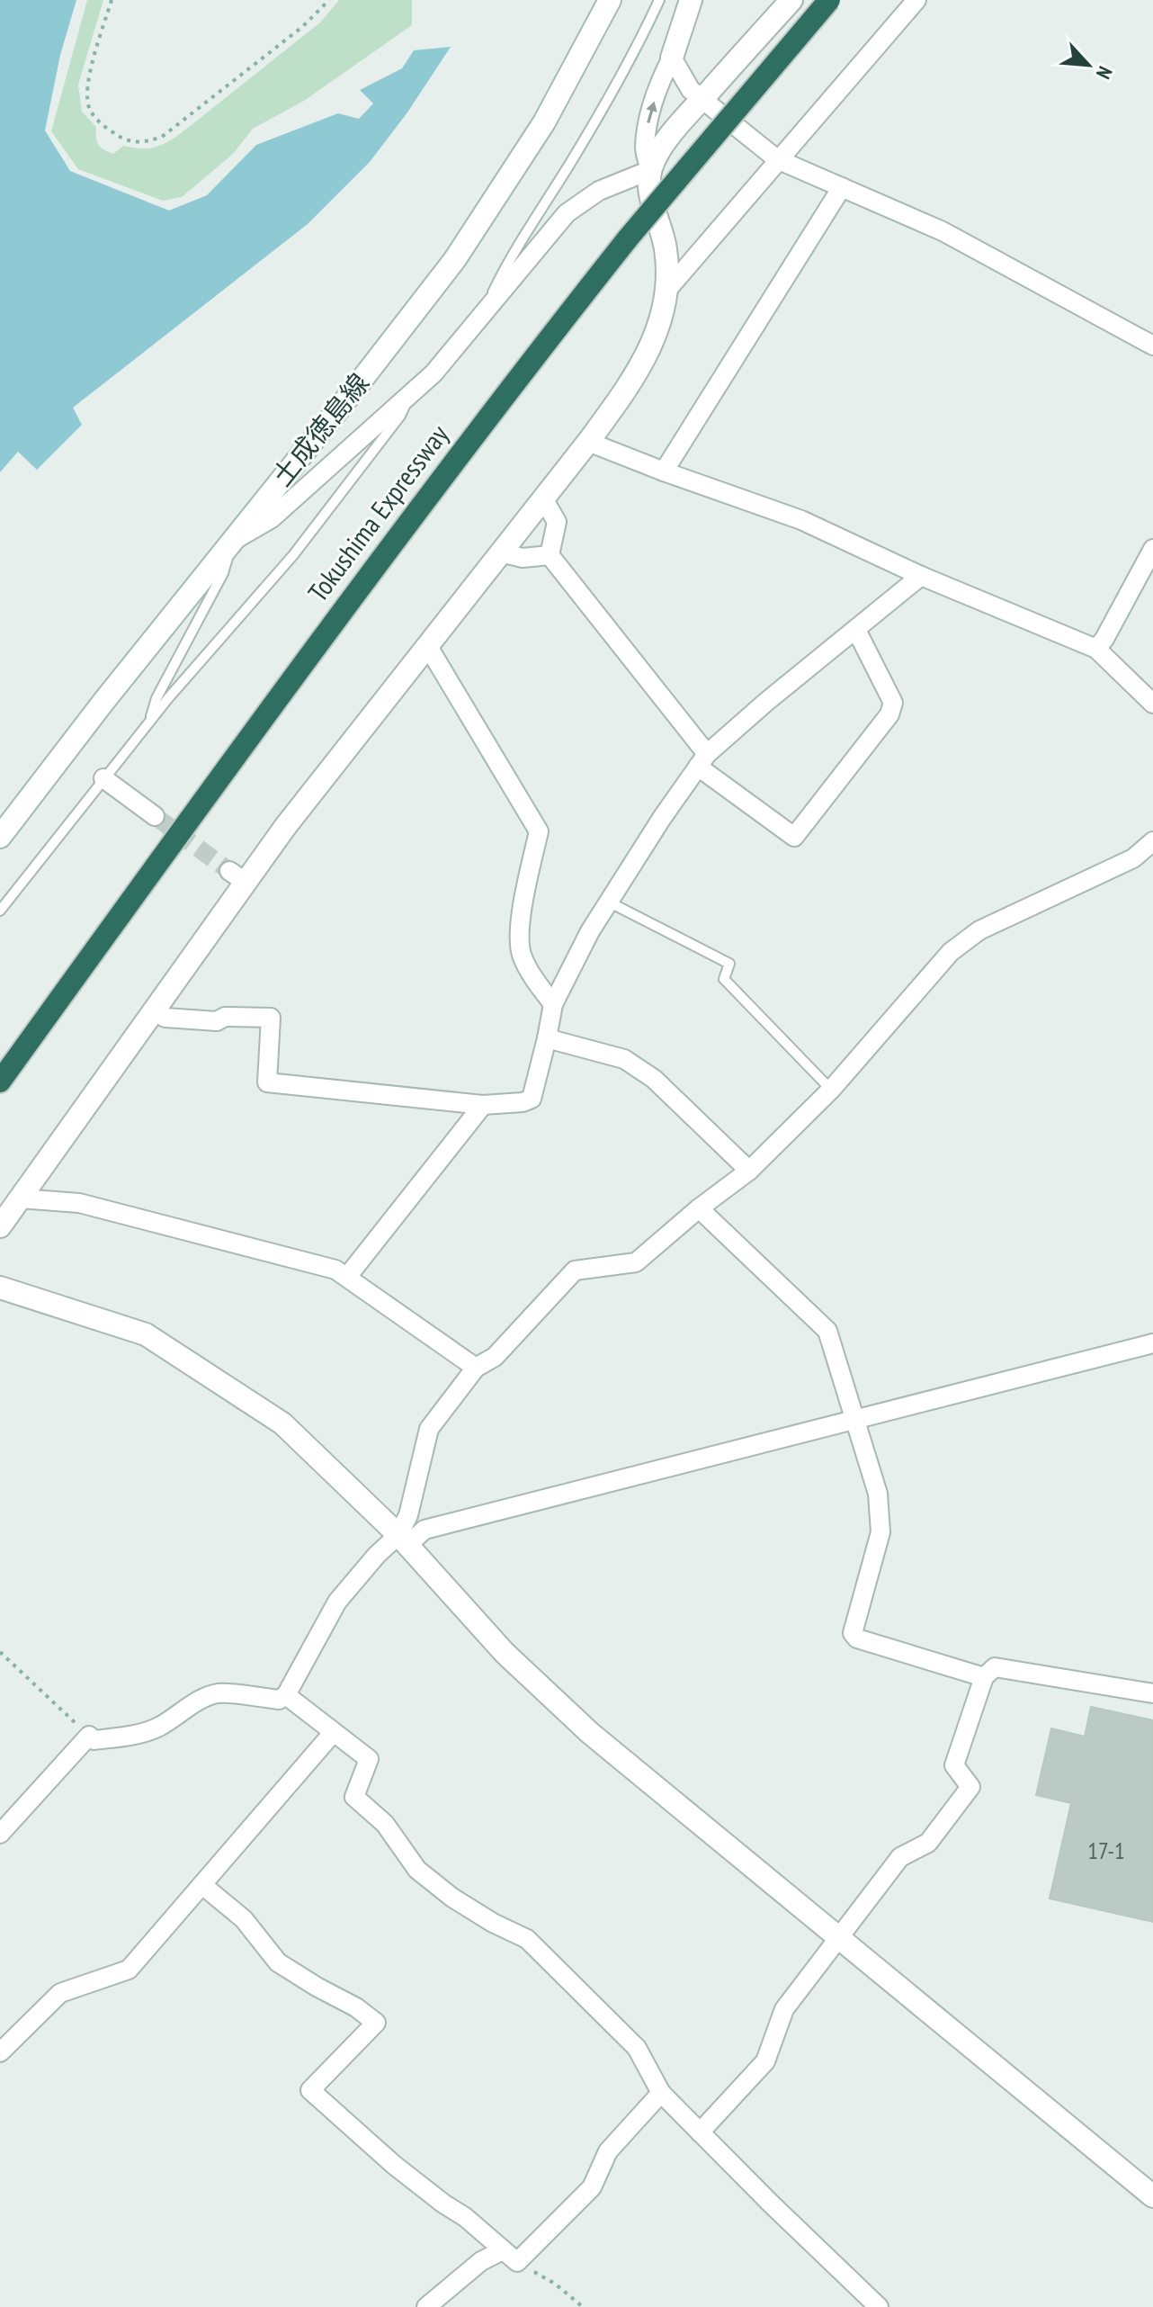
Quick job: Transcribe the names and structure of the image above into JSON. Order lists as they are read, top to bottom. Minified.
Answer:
{"streets":{"highway":["Tokushima Expressway"],"street":["土成徳島線"]},"house_numbers":["17-1"],"north":"bottom right"}
